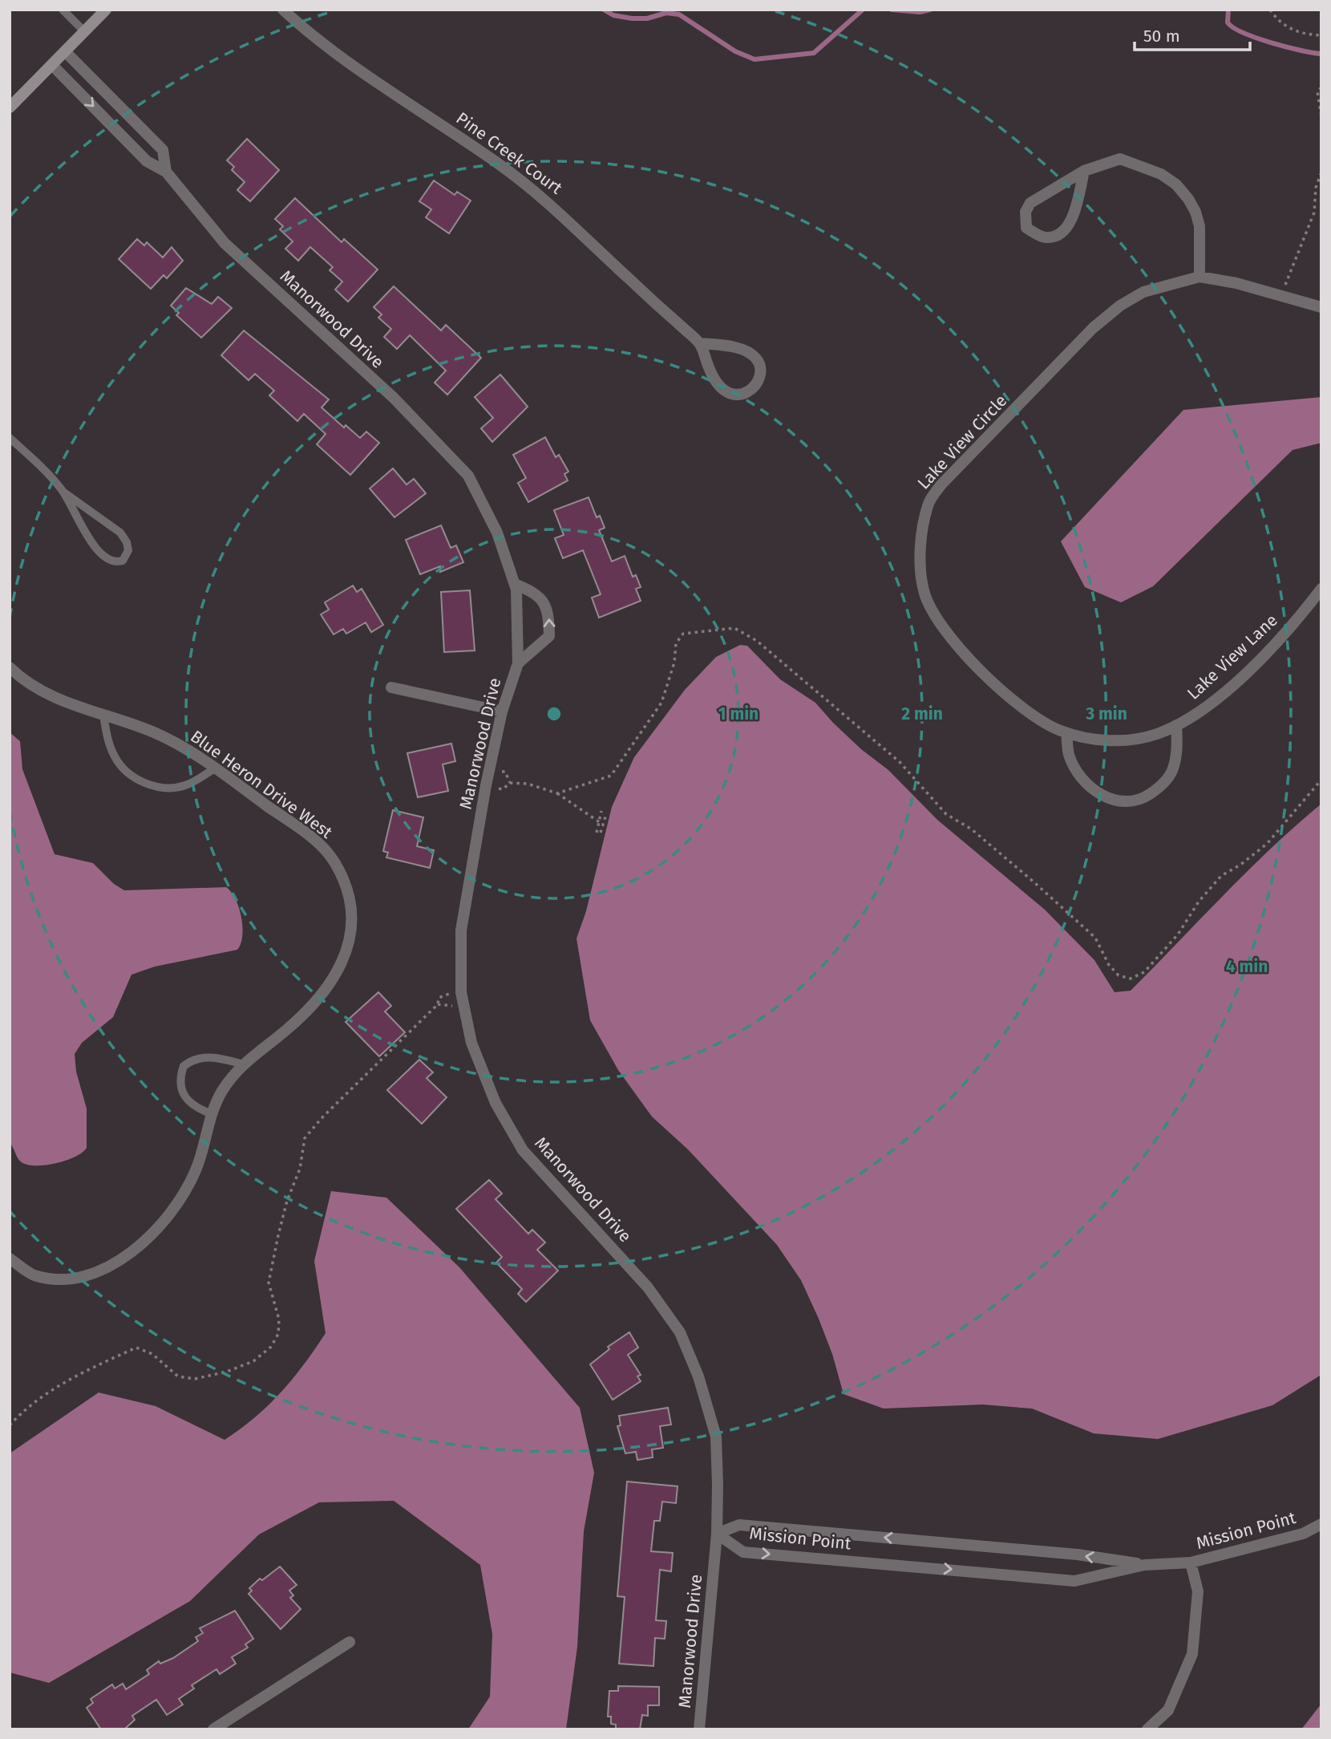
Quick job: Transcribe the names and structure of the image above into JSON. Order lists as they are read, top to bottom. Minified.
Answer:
{"streets":{"street":["Pine Creek Court","Manorwood Drive","Lake View Circle","Lake View Lane","Blue Heron Drive West","Mission Point"]},"crossings":[["Manorwood Drive","Mission Point"],["Lake View Circle","Lake View Lane"]],"scale_bar":"50 m","rings":["1 min","2 min","3 min","4 min"]}
